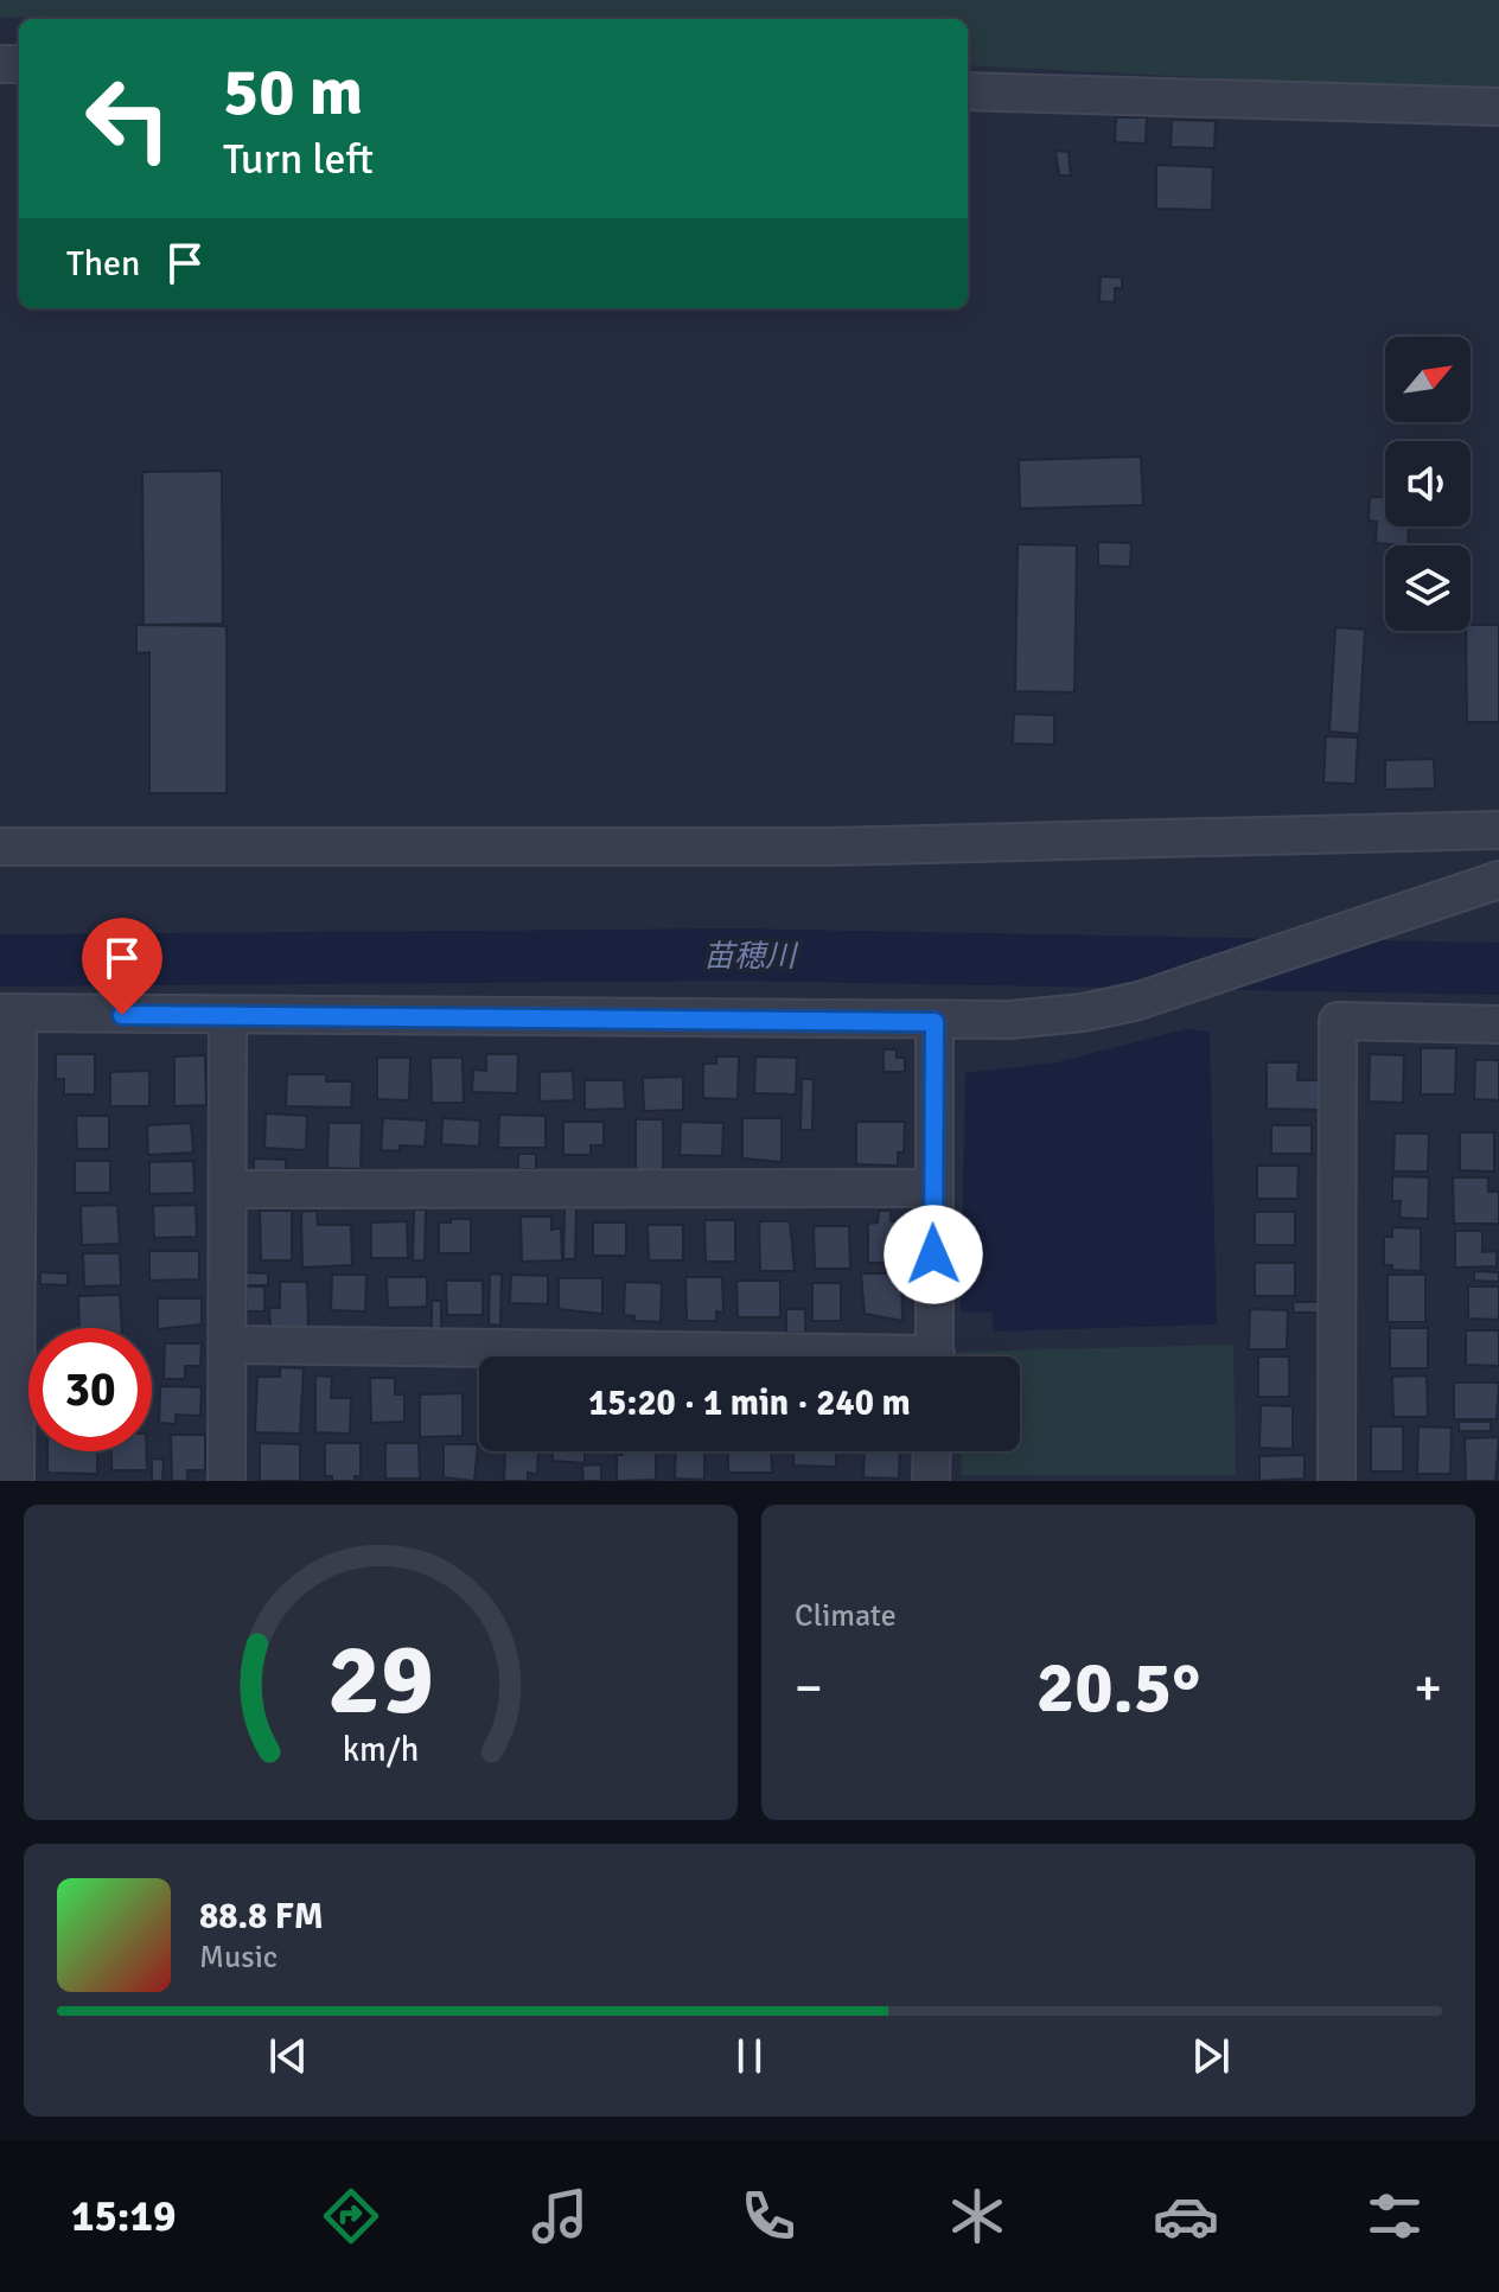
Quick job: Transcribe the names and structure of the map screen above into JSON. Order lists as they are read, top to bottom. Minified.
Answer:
{"water":["苗穂川"],"north":"top right","page":{"turn":["50 m","Turn left"],"then":"Then","limit":"30","trip":"15:20 · 1 min · 240 m","tile":"Climate","heat":["−","20.5°","+"],"song":["88.8 FM","Music"],"tabs":"15:19","gauge":["29","km/h"]}}
